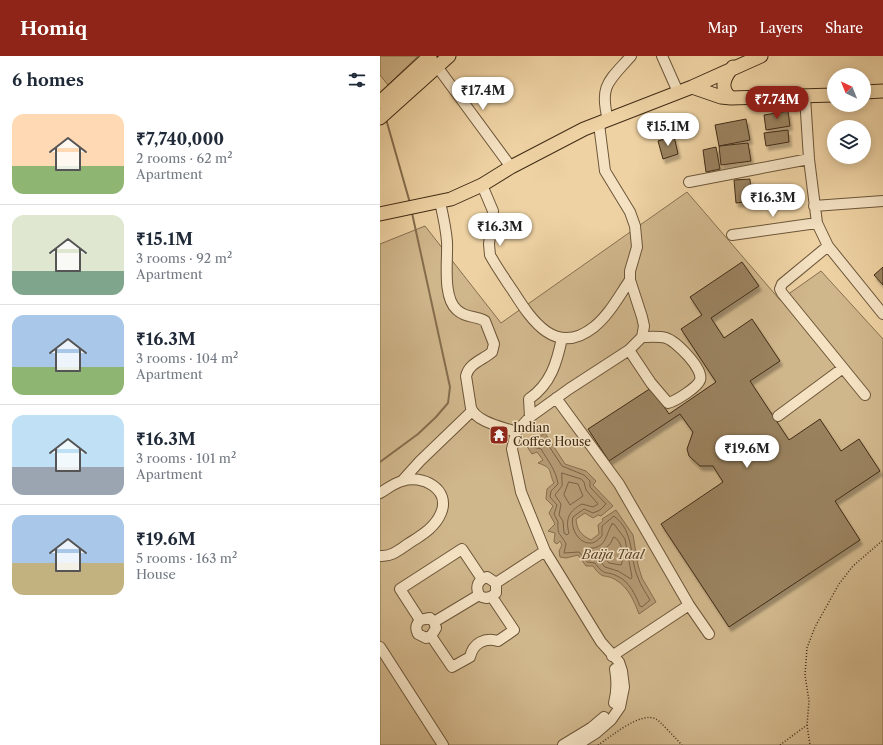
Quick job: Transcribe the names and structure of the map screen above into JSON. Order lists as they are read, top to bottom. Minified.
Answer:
{"water":["Baija Taal"],"places":{"temple":["Indian Coffee House"]},"north":"top left","page":{"header":"Homiq","nav":["Map","Layers","Share"],"heading":"6 homes","price":["₹17.4M","₹7.74M","₹15.1M","₹16.3M","₹16.3M","₹19.6M"],"list":[{"name":"₹7,740,000","note":"2 rooms · 62 m² · Apartment"},{"name":"₹15.1M","note":"3 rooms · 92 m² · Apartment"},{"name":"₹16.3M","note":"3 rooms · 104 m² · Apartment"},{"name":"₹16.3M","note":"3 rooms · 101 m² · Apartment"},{"name":"₹19.6M","note":"5 rooms · 163 m² · House"}]}}
